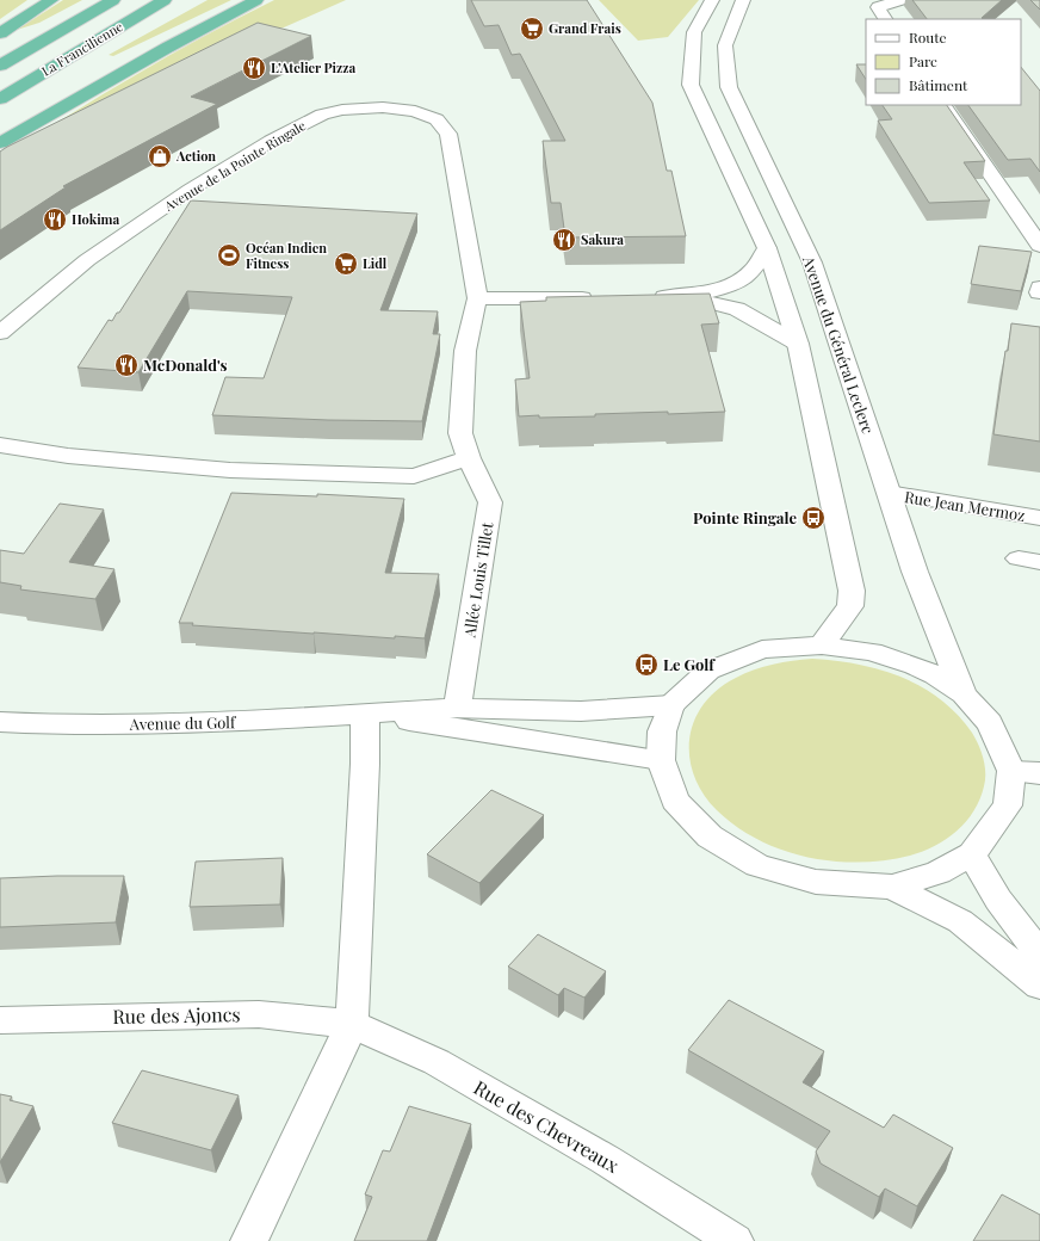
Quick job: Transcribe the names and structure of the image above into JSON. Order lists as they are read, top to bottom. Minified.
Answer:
{"streets":{"highway":["La Francilienne"],"street":["Avenue de la Pointe Ringale","Avenue du Général Leclerc","Rue Jean Mermoz","Allée Louis Tillet","Avenue du Golf","Rue des Ajoncs","Rue des Chevreaux"]},"crossings":[["Avenue de la Pointe Ringale","Allée Louis Tillet"],["Avenue du Général Leclerc","Rue Jean Mermoz"],["Rue des Ajoncs","Rue des Chevreaux"]],"places":{"supermarket":["Grand Frais","Lidl"],"restaurant":["L’Atelier Pizza","Hokima","Sakura","McDonald's"],"shop":["Action"],"sports":["Océan Indien Fitness"],"bus stop":["Pointe Ringale","Le Golf"]},"legend":["Route","Parc","Bâtiment"]}
